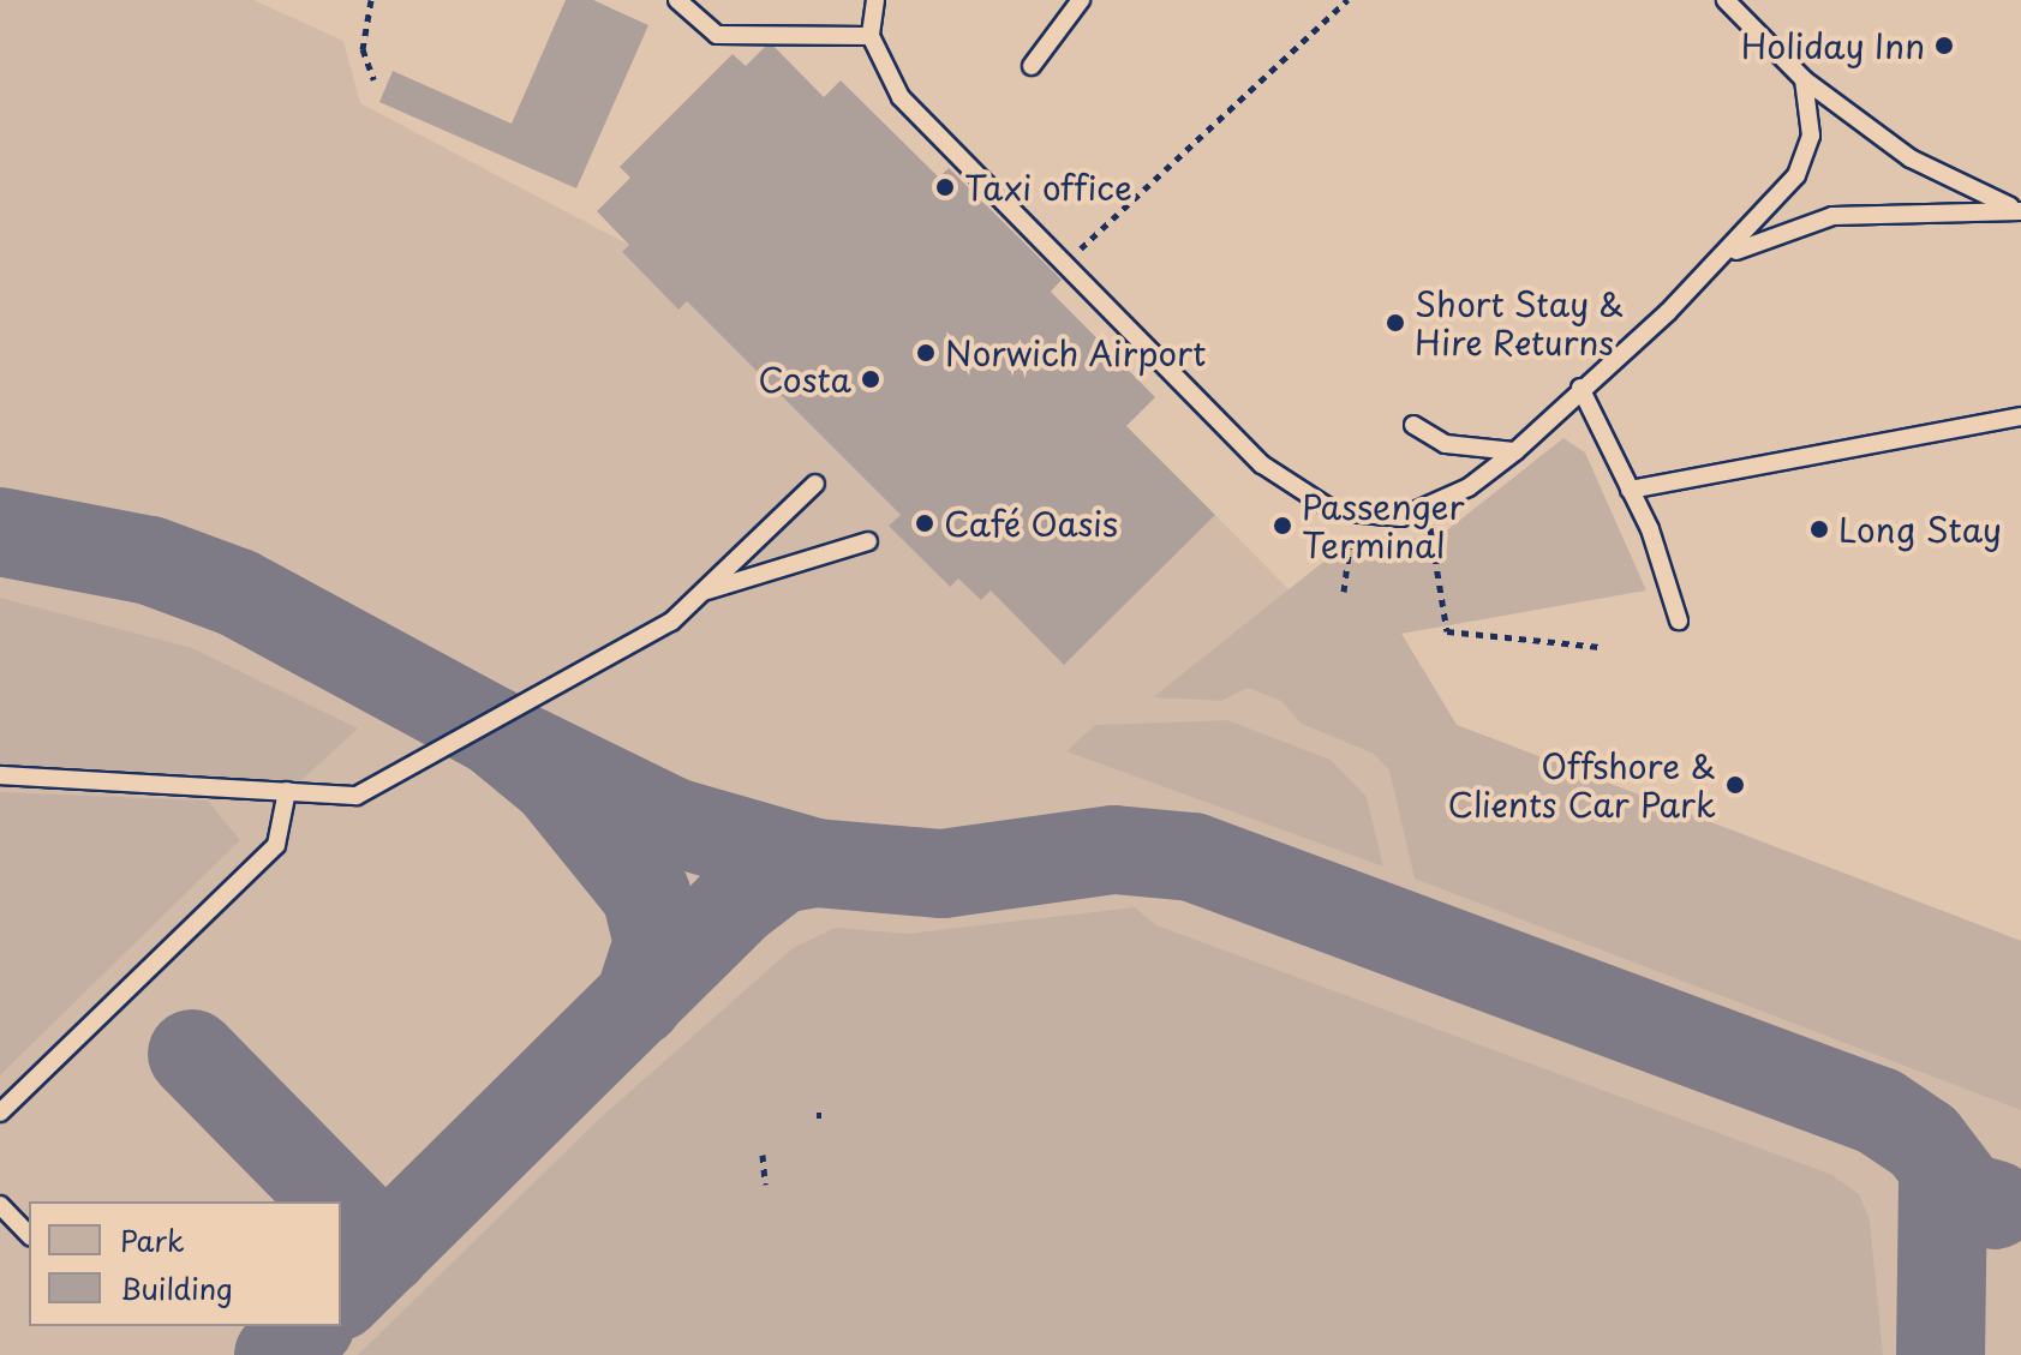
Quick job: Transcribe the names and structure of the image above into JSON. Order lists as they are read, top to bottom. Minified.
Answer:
{"places":["Holiday Inn","Taxi office","Short Stay & Hire Returns","Norwich Airport","Costa","Café Oasis","Passenger Terminal","Long Stay","Offshore & Clients Car Park"],"legend":["Park","Building"]}
